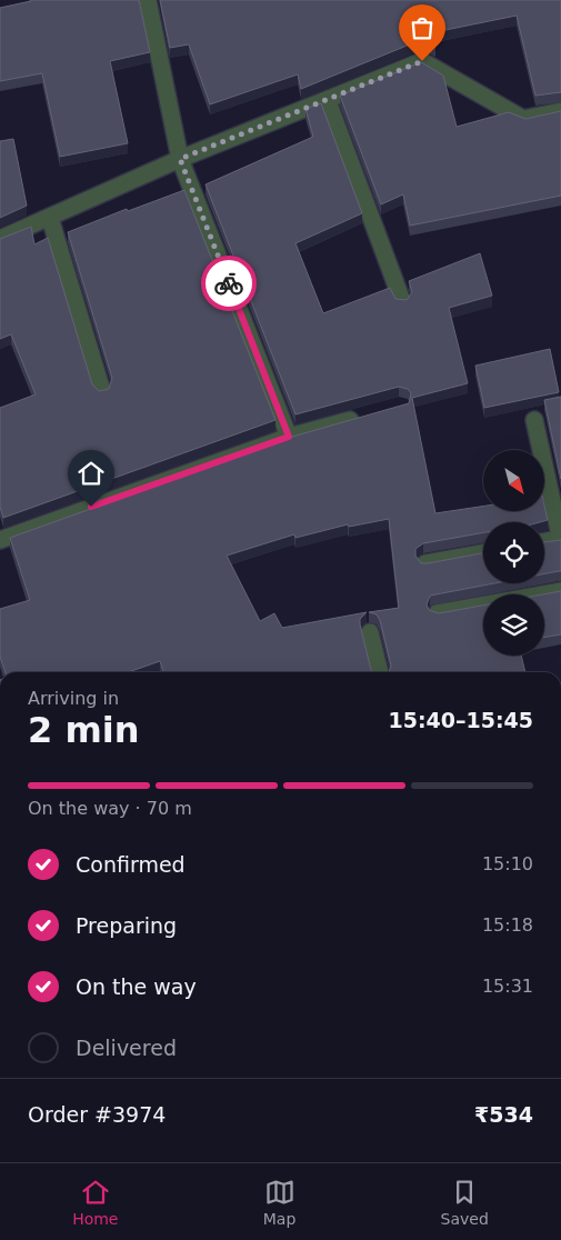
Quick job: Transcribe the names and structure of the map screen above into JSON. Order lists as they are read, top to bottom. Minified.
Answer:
{"north":"bottom right","page":{"heading":["2 min","Arriving in","15:40–15:45"],"panel":["Order #3974","₹534"],"bar":"On the way · 70 m","list":[["Confirmed","15:10"],["Preparing","15:18"],["On the way","15:31"],"Delivered"],"tabs":["Home","Map","Saved"]}}
